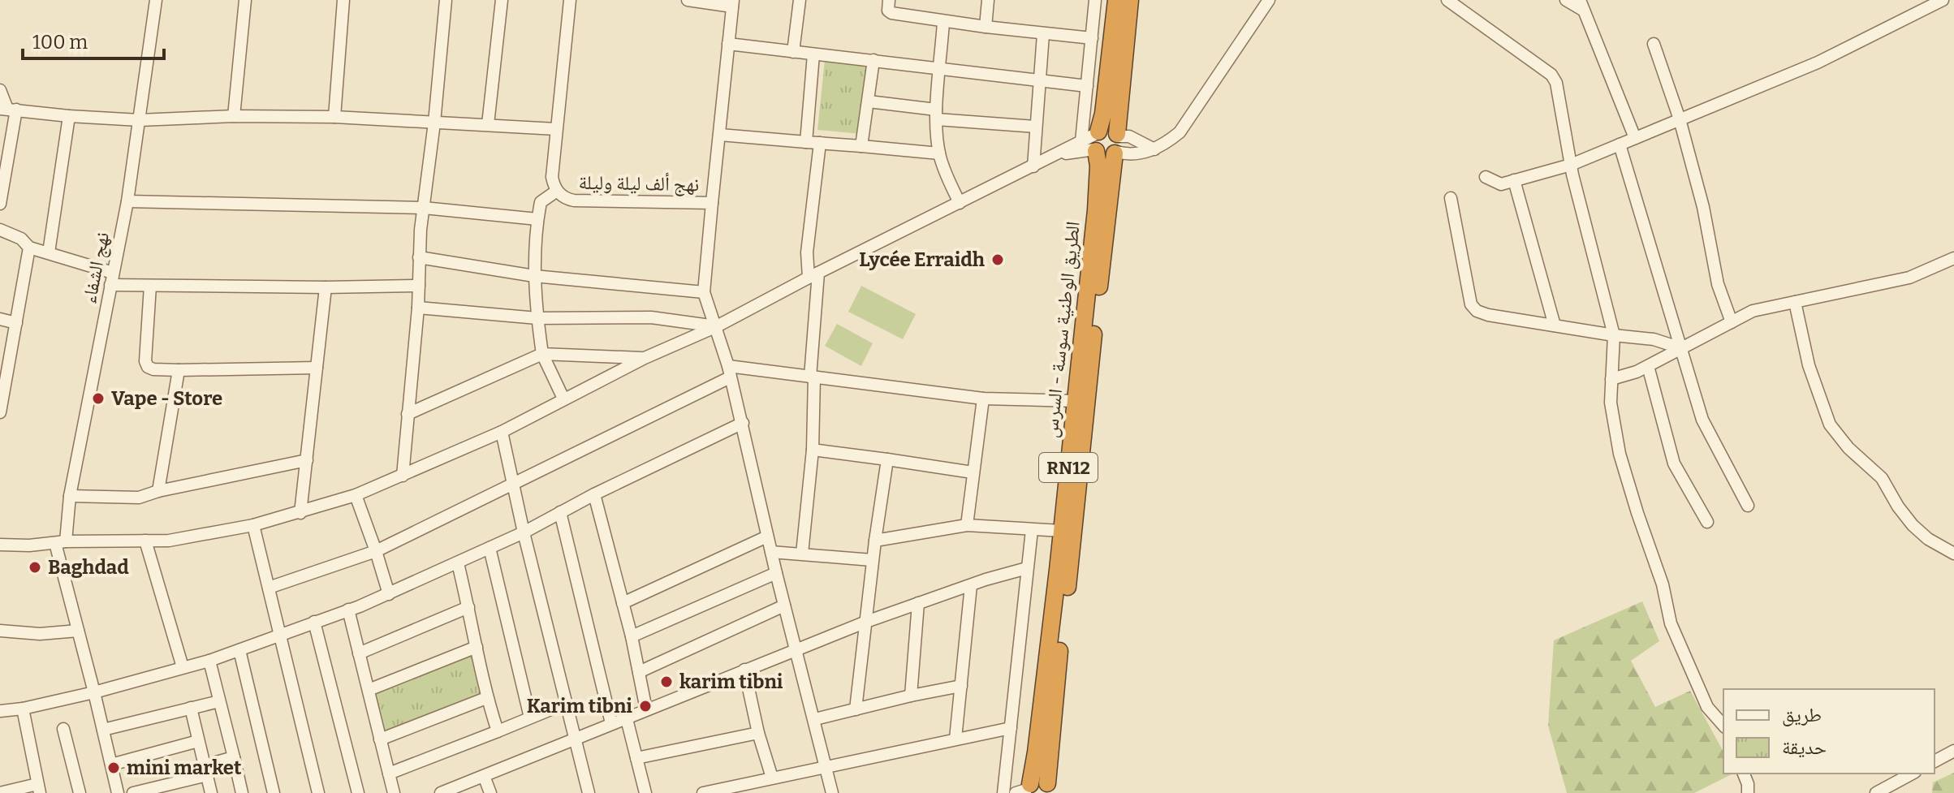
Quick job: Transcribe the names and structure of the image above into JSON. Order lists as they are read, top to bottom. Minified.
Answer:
{"streets":{"highway":["الطريق الوطنية سوسة - السرس","RN12"],"street":["نهج ألف ليلة وليلة","نهج الشفاء"]},"crossings":[["الطريق الوطنية سوسة - السرس","RN12"]],"places":["Lycée Erraidh","Vape - Store","Baghdad","karim tibni","Karim tibni","mini market"],"legend":["طريق","حديقة"],"scale_bar":"100 m"}
